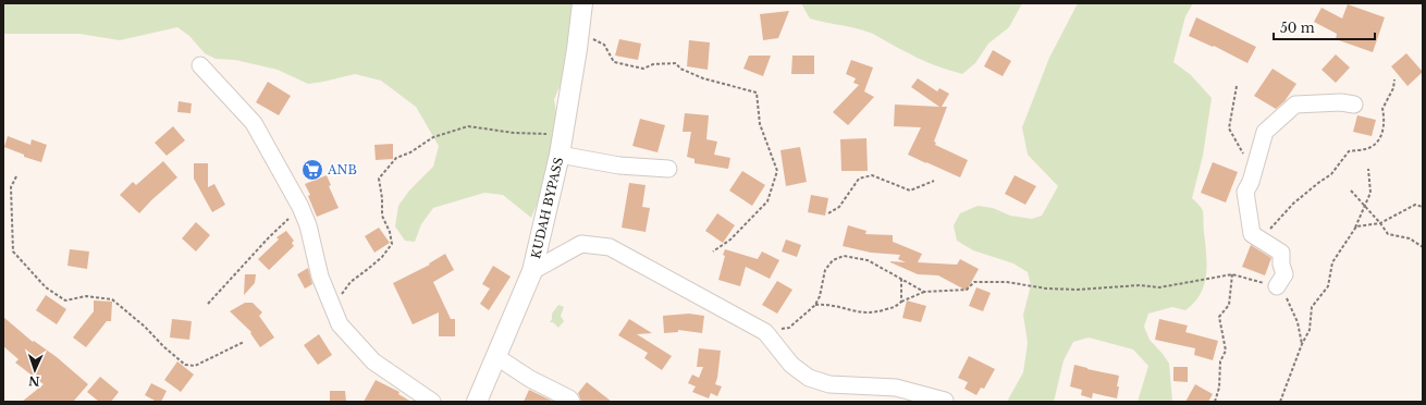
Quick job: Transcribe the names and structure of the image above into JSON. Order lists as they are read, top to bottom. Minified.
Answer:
{"streets":{"street":["KUDAH BYPASS"]},"places":{"supermarket":["ANB"]},"scale_bar":"50 m","north":"bottom"}
